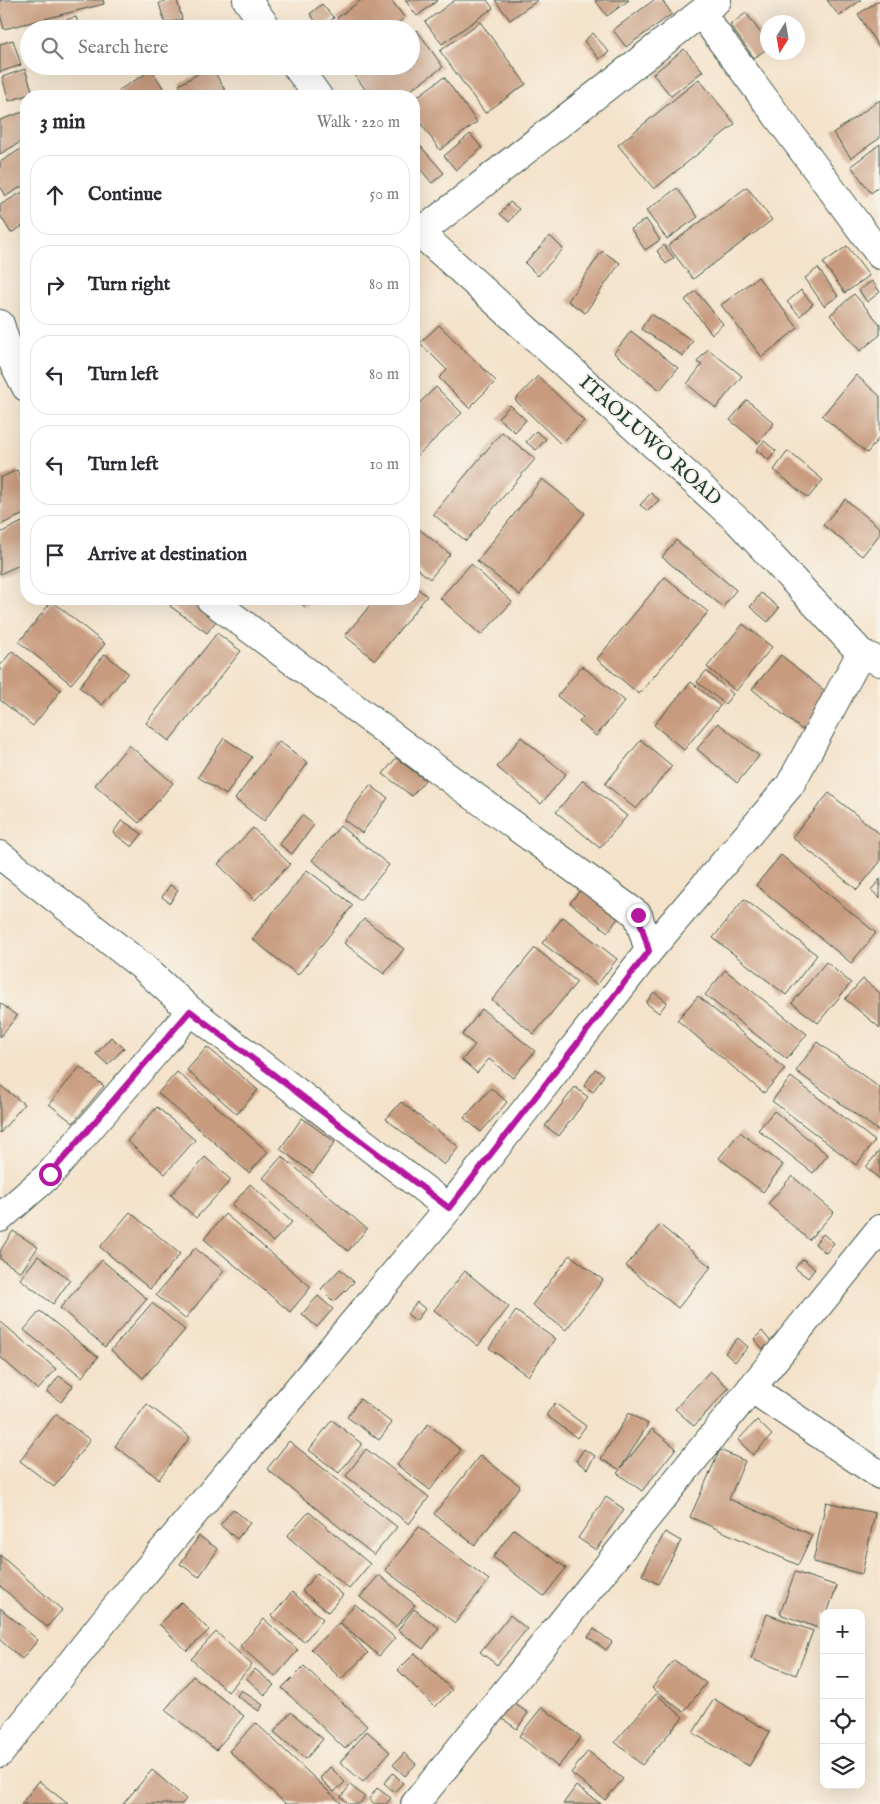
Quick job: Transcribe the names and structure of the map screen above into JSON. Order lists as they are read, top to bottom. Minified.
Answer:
{"streets":{"street":["ITAOLUWO ROAD"]},"north":"bottom","page":{"search":"Search here","heading":["3 min","Walk · 220 m"],"list":[["Continue","50 m"],["Turn right","80 m"],["Turn left","80 m"],["Turn left","10 m"],"Arrive at destination"],"map_buttons":["+","−"]}}
